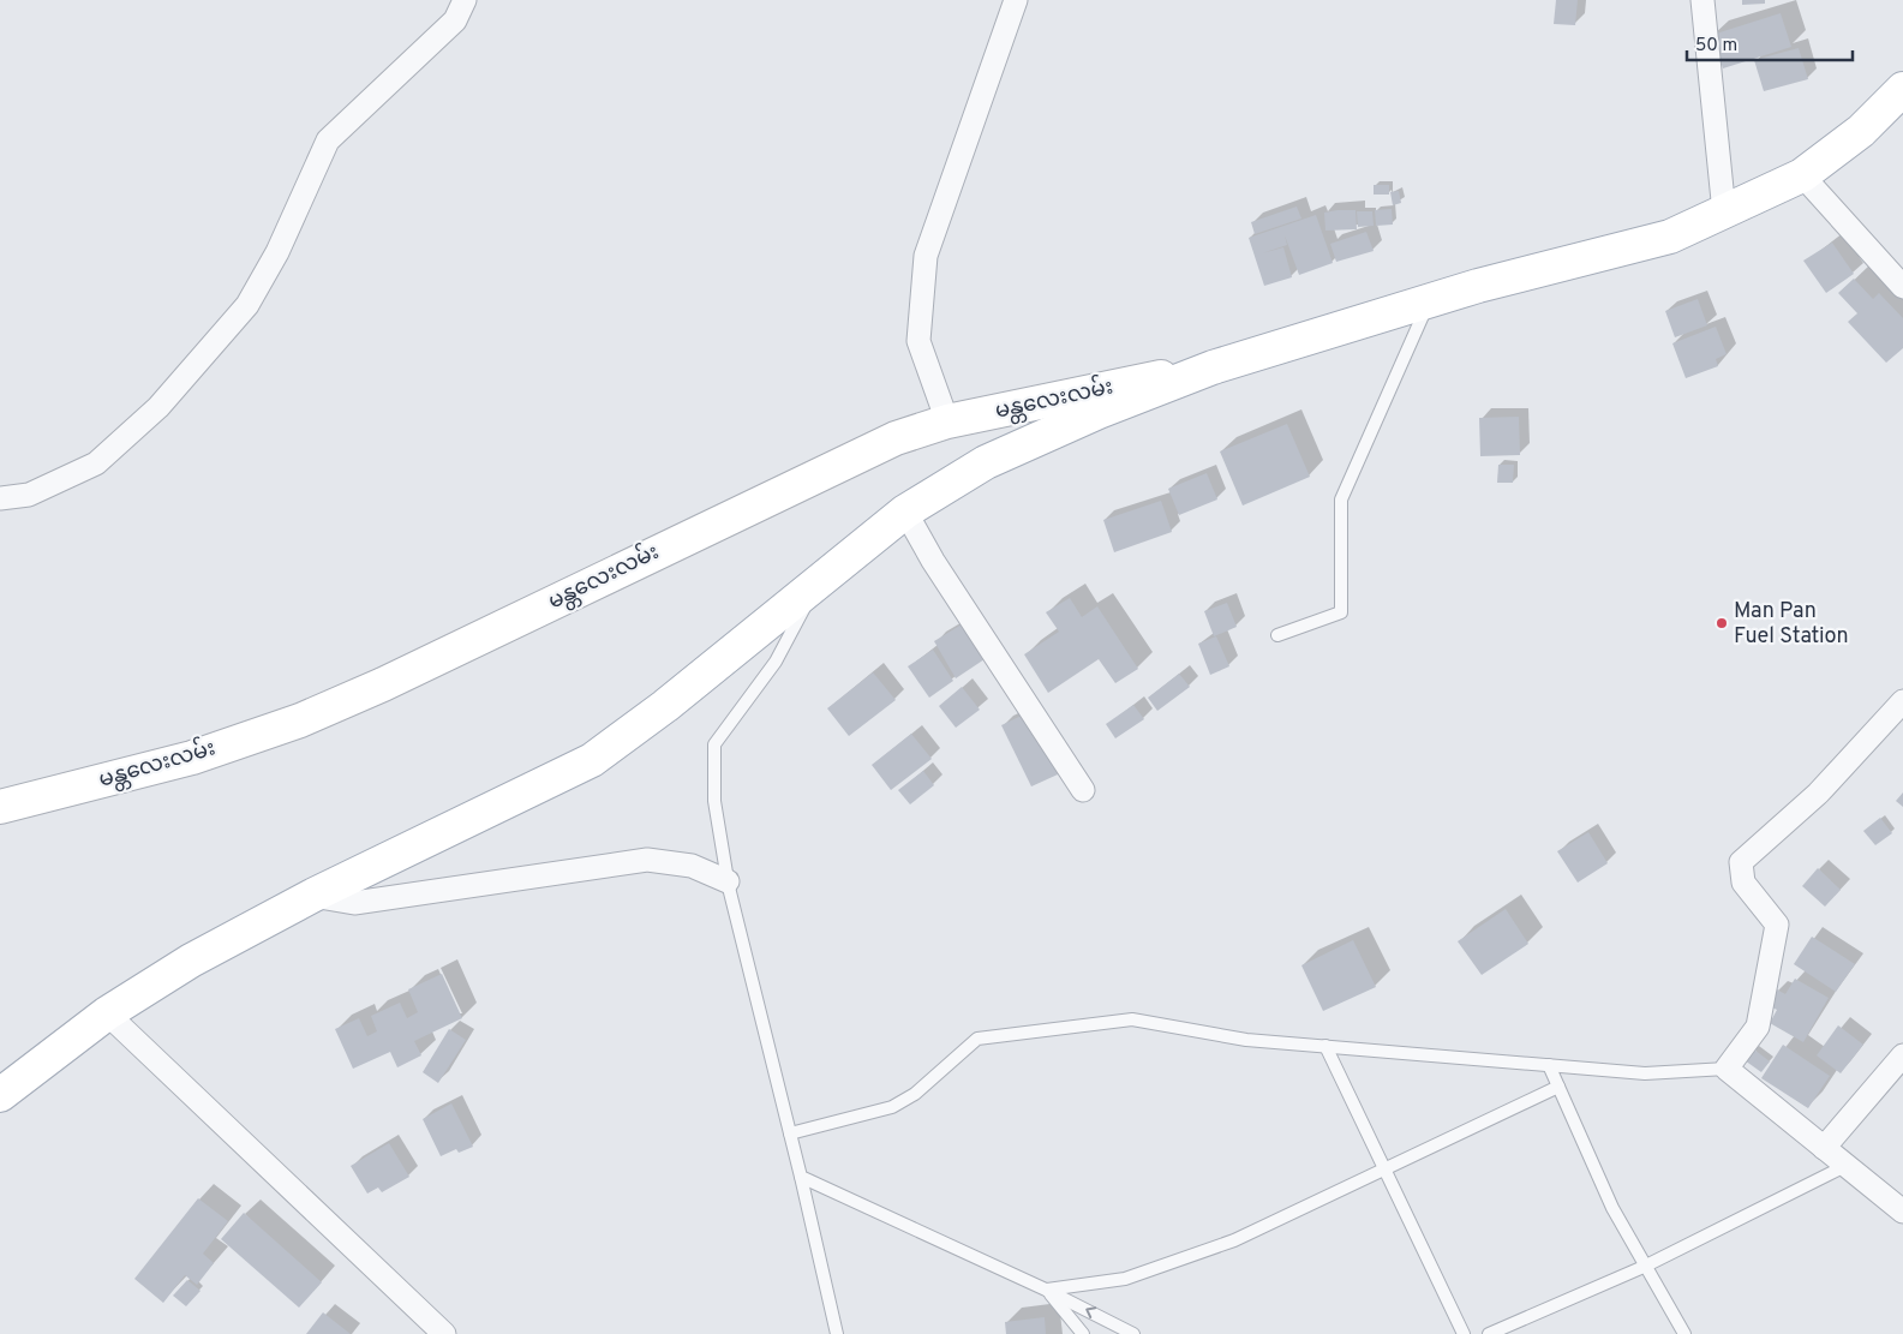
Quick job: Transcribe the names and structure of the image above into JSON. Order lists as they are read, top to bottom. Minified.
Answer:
{"streets":{"main road":["မန္တလေးလမ်း"]},"places":["Man Pan Fuel Station"],"scale_bar":"50 m"}
